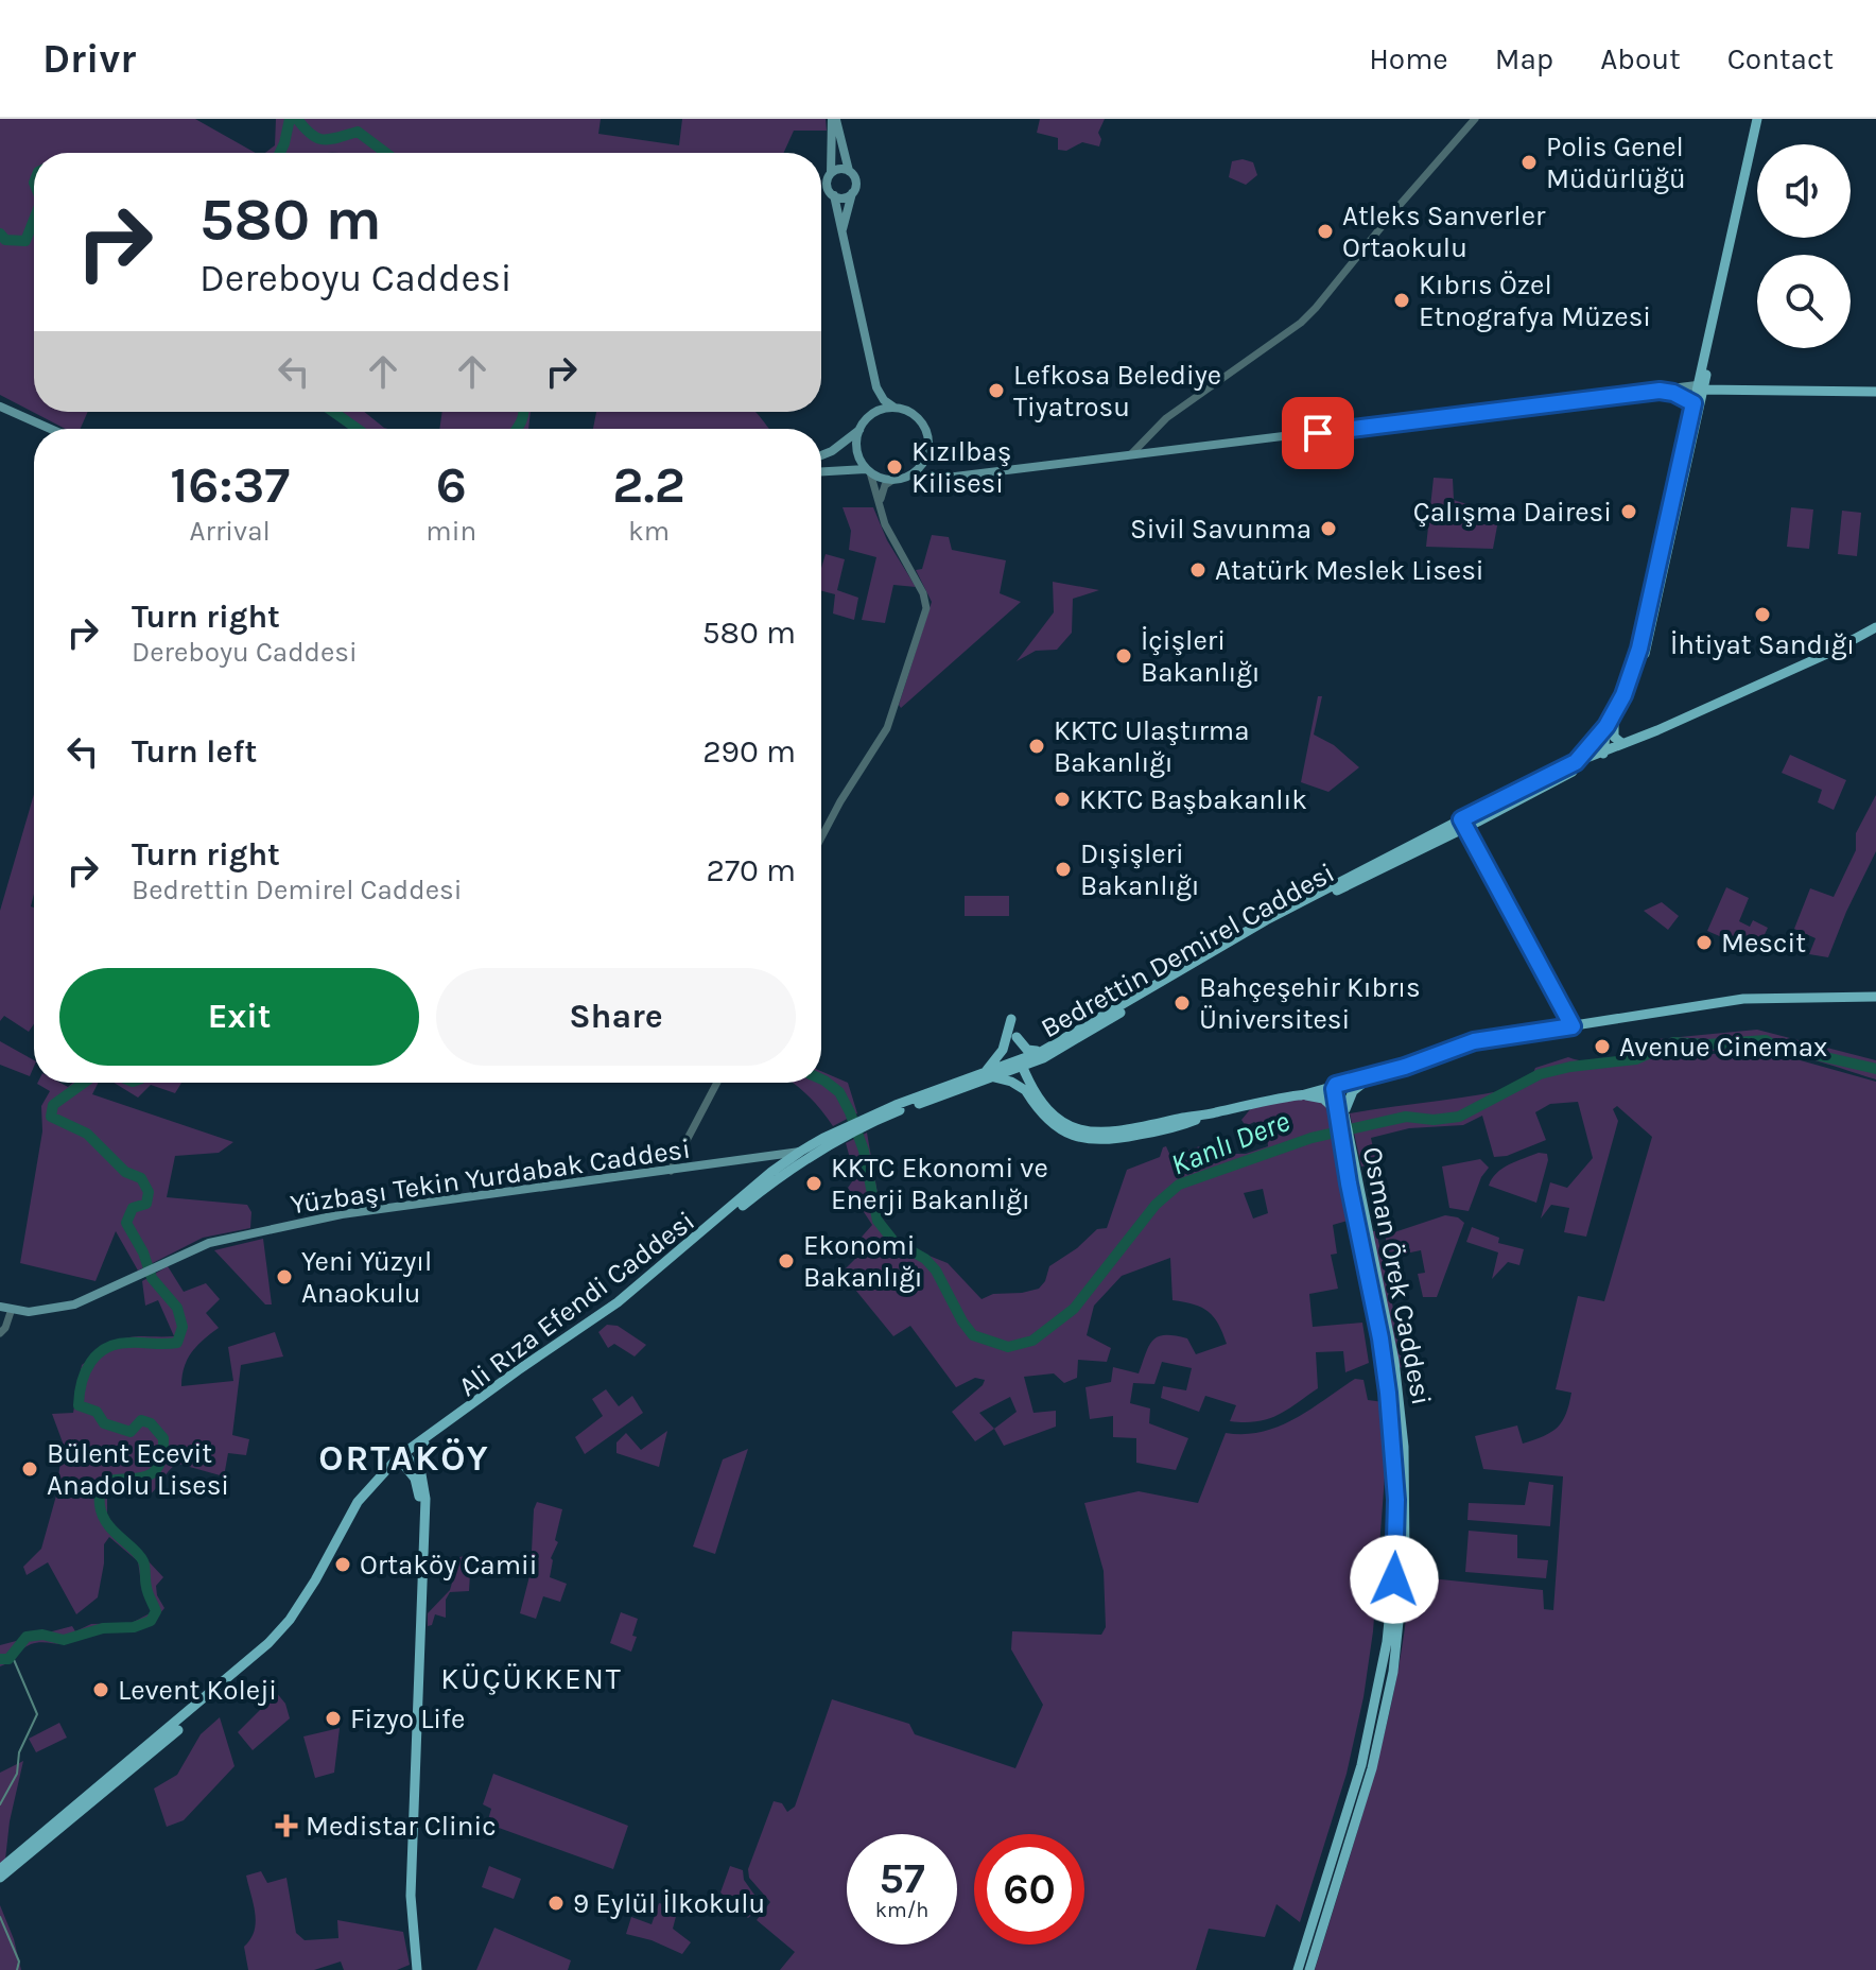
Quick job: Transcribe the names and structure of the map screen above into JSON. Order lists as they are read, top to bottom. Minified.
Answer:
{"streets":{"main road":["Bedrettin Demirel Caddesi","Yüzbaşı Tekin Yurdabak Caddesi","Osman Örek Caddesi","Ali Rıza Efendi Caddesi"]},"districts":["ORTAKÖY","KÜÇÜKKENT"],"water":["Kanlı Dere"],"places":{"other":["Polis Genel Müdürlüğü","Atleks Sanverler Ortaokulu","Kıbrıs Özel Etnografya Müzesi","Lefkosa Belediye Tiyatrosu","Kızılbaş Kilisesi","Çalışma Dairesi","Sivil Savunma","Atatürk Meslek Lisesi","İhtiyat Sandığı","İçişleri Bakanlığı","KKTC Ulaştırma Bakanlığı","KKTC Başbakanlık","Dışişleri Bakanlığı","Mescit","Bahçeşehir Kıbrıs Üniversitesi","Avenue Cinemax","KKTC Ekonomi ve Enerji Bakanlığı","Ekonomi Bakanlığı","Yeni Yüzyıl Anaokulu","Bülent Ecevit Anadolu Lisesi","Ortaköy Camii","Levent Koleji","Fizyo Life","9 Eylül İlkokulu"],"health":["Medistar Clinic"]},"page":{"header":"Drivr","nav":["Home","Map","About","Contact"],"turn":["580 m","Dereboyu Caddesi"],"eta":["16:37","Arrival","6","min","2.2","km"],"list":[{"name":"Turn right","note":"Dereboyu Caddesi","value":"580 m"},{"name":"Turn left","value":"290 m"},{"name":"Turn right","note":"Bedrettin Demirel Caddesi","value":"270 m"}],"buttons":["Exit","Share"],"speed":"57 km/h","limit":"60"}}
